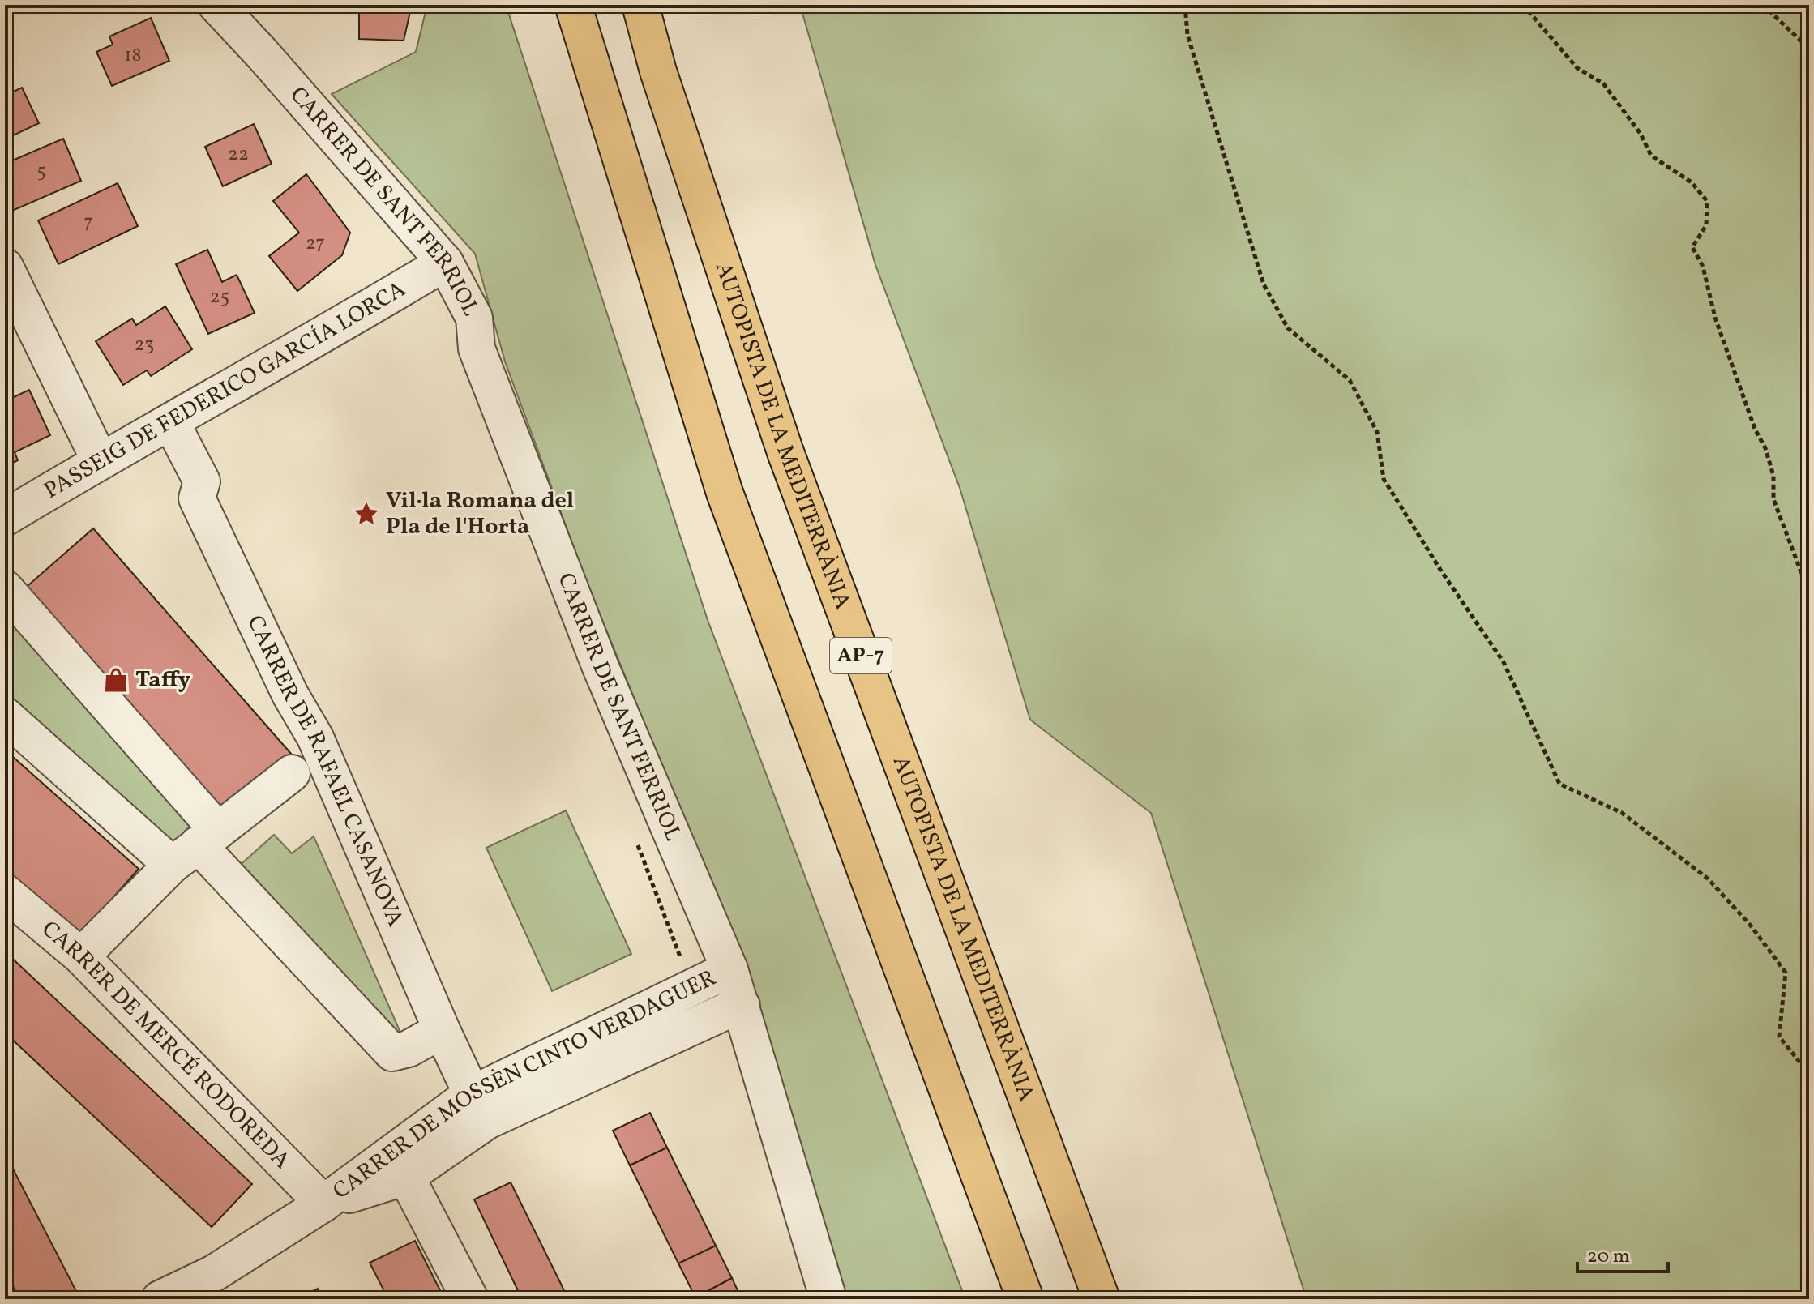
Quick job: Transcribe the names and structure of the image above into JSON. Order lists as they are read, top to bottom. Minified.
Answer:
{"streets":{"highway":["AUTOPISTA DE LA MEDITERRÀNIA","AP-7"],"street":["CARRER DE SANT FERRIOL","PASSEIG DE FEDERICO GARCÍA LORCA","CARRER DE RAFAEL CASANOVA","CARRER DE MERCÉ RODOREDA","CARRER DE MOSSÈN CINTO VERDAGUER"]},"crossings":[["CARRER DE SANT FERRIOL","PASSEIG DE FEDERICO GARCÍA LORCA"],["CARRER DE SANT FERRIOL","CARRER DE MOSSÈN CINTO VERDAGUER"],["PASSEIG DE FEDERICO GARCÍA LORCA","CARRER DE RAFAEL CASANOVA"],["CARRER DE RAFAEL CASANOVA","CARRER DE MOSSÈN CINTO VERDAGUER"],["CARRER DE MERCÉ RODOREDA","CARRER DE MOSSÈN CINTO VERDAGUER"]],"places":{"place":["Vil·la Romana del Pla de l'Horta"],"shop":["Taffy"]},"house_numbers":["18","22","5","7","27","25","23"],"scale_bar":"20 m"}
